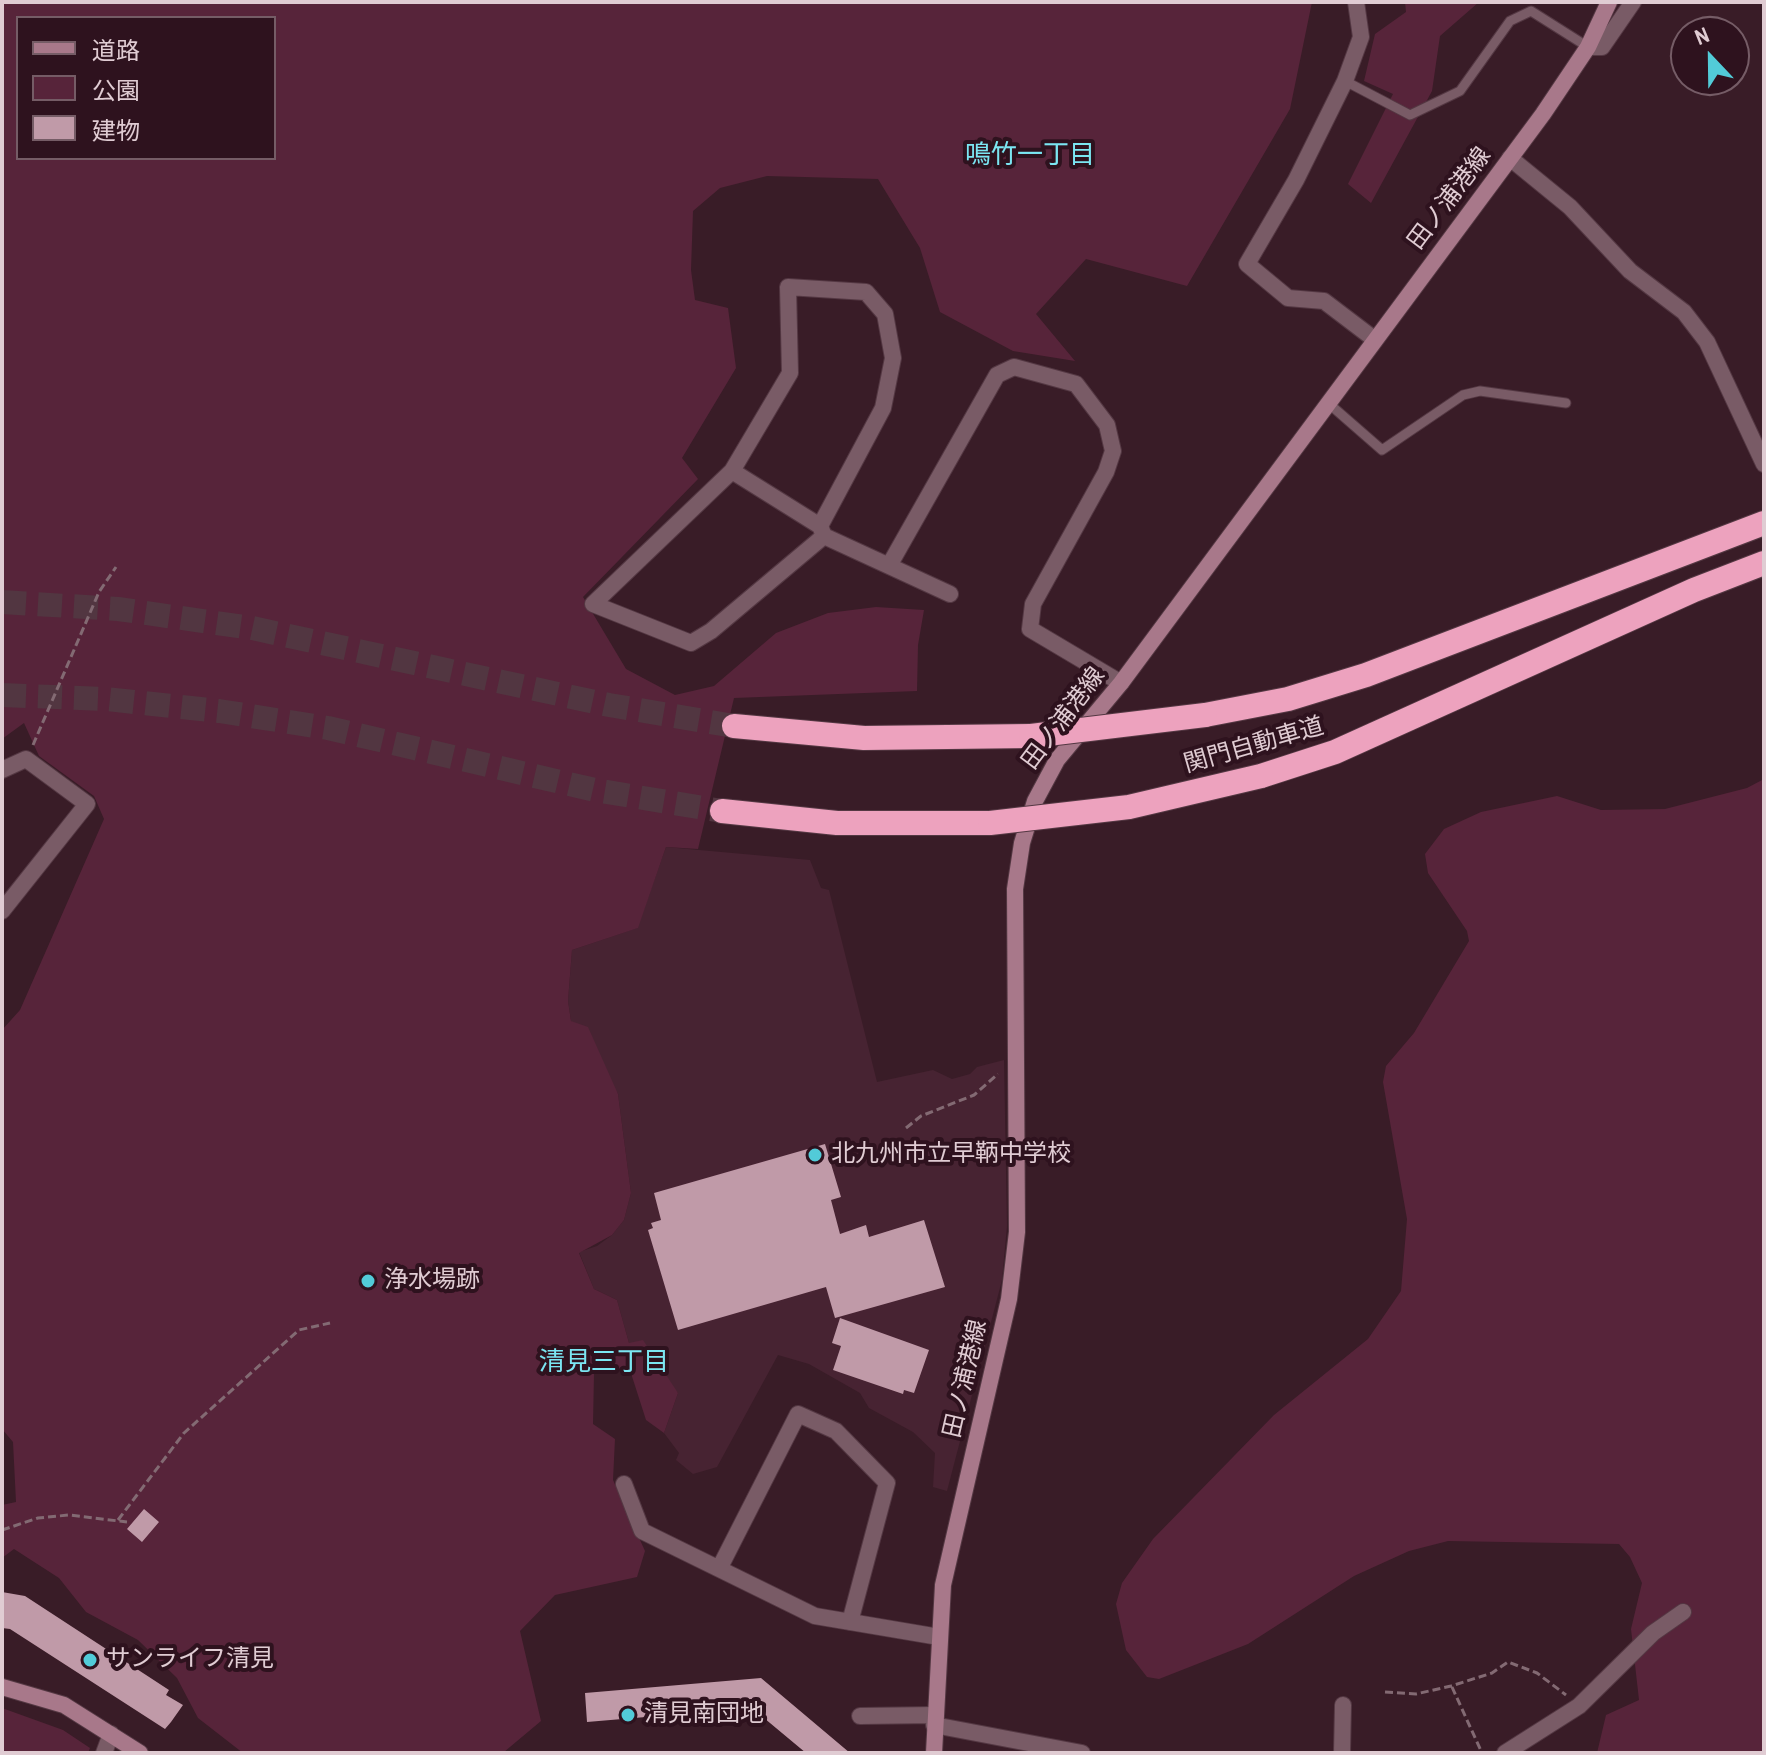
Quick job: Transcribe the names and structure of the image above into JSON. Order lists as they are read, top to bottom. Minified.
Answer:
{"streets":{"highway":["関門自動車道"],"main road":["田ノ浦港線"]},"districts":["鳴竹一丁目","清見三丁目"],"places":["北九州市立早鞆中学校","浄水場跡","サンライフ清見","清見南団地"],"legend":["道路","公園","建物"],"north":"top"}
